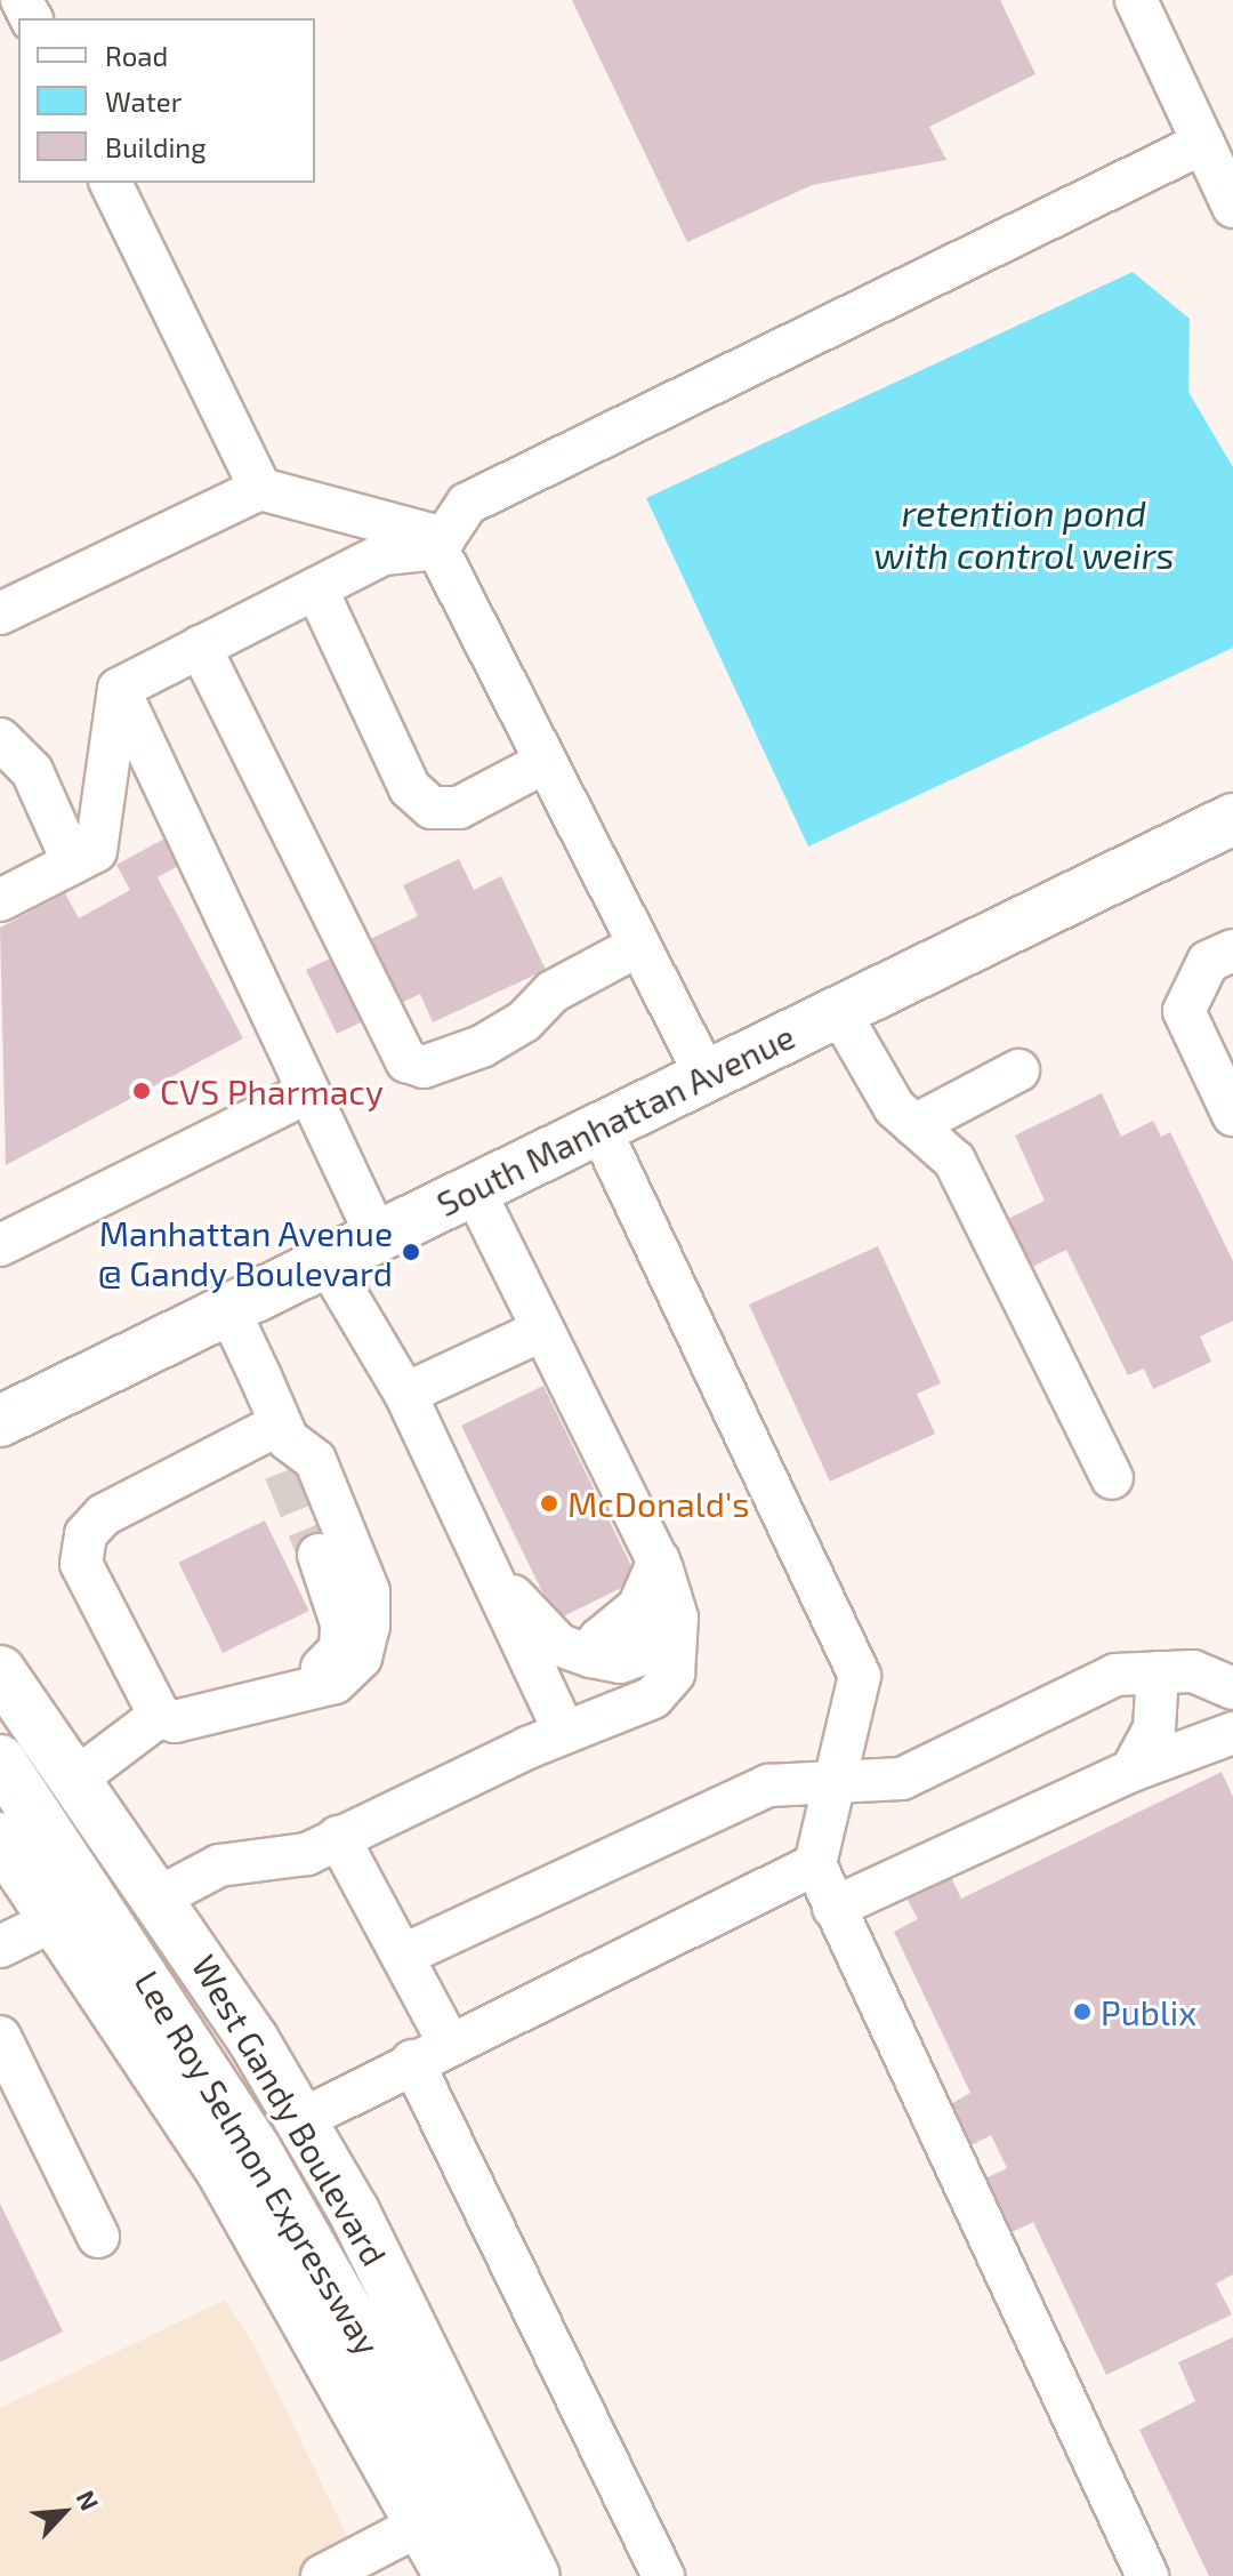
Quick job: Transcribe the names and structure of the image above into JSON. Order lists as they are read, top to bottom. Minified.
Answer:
{"streets":{"main road":["South Manhattan Avenue","West Gandy Boulevard","Lee Roy Selmon Expressway"]},"water":["retention pond with control weirs"],"places":["CVS Pharmacy","Manhattan Avenue @ Gandy Boulevard","McDonald's","Publix"],"legend":["Road","Water","Building"],"north":"top right"}
